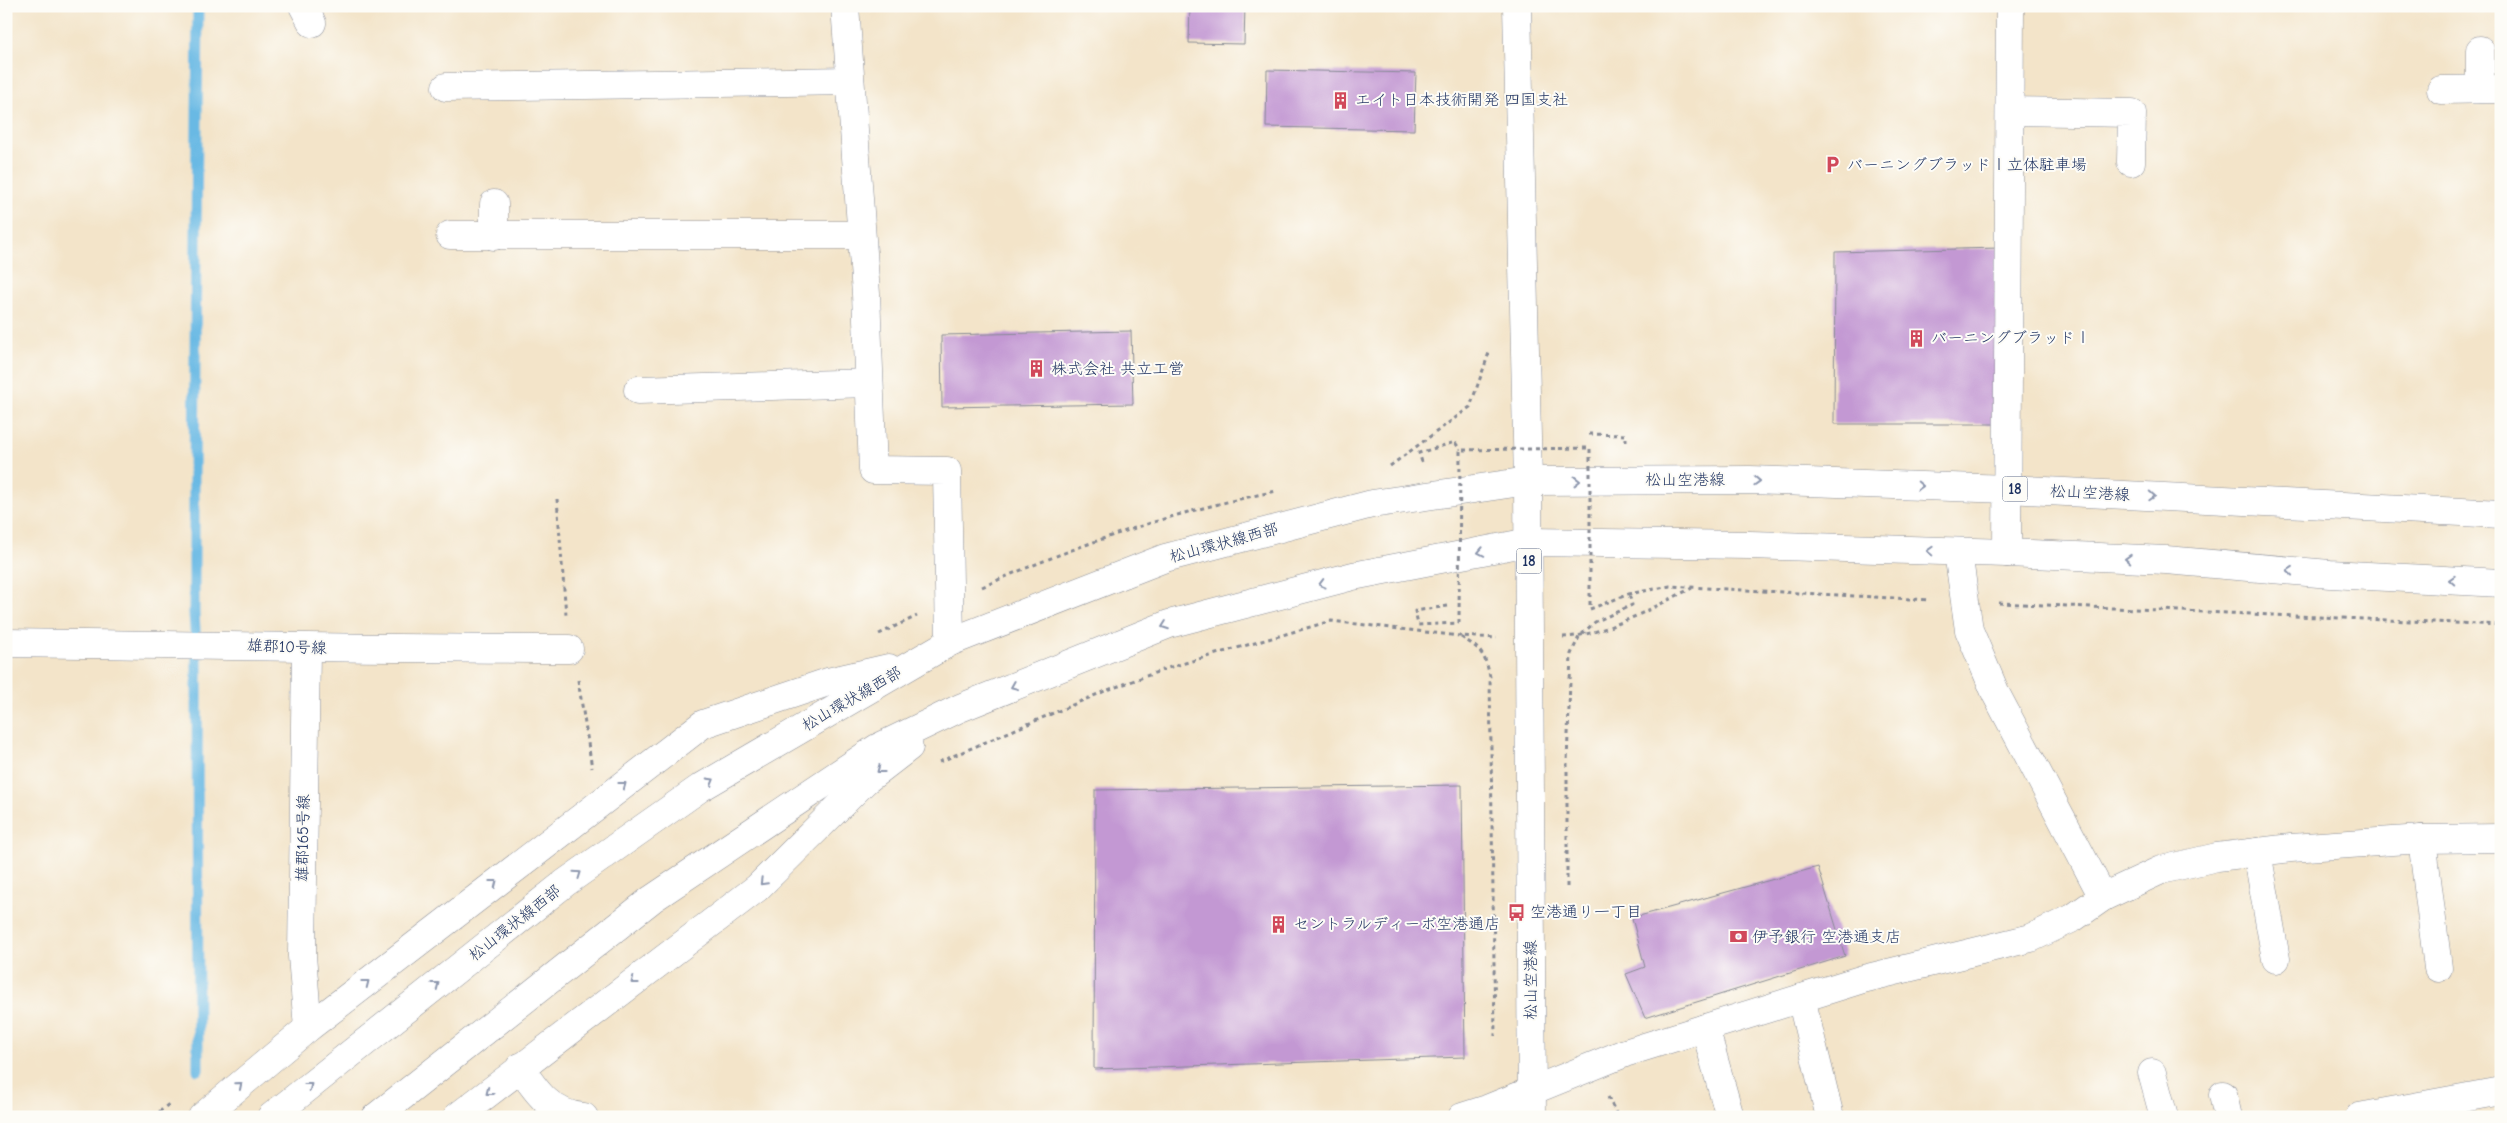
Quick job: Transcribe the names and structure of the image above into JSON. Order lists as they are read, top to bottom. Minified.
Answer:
{"streets":{"street":["松山空港線","18","松山環状線西部","雄郡10号線","雄郡165号線"]},"crossings":[["松山空港線","18"],["松山空港線","松山環状線西部"],["雄郡10号線","雄郡165号線"]],"places":{"building":["エイト日本技術開発 四国支社","バーニングブラッドⅠ","株式会社 共立工営","セントラルディーボ空港通店"],"parking":["バーニングブラッドⅠ立体駐車場"],"bus stop":["空港通り一丁目"],"bank":["伊予銀行 空港通支店"]}}
